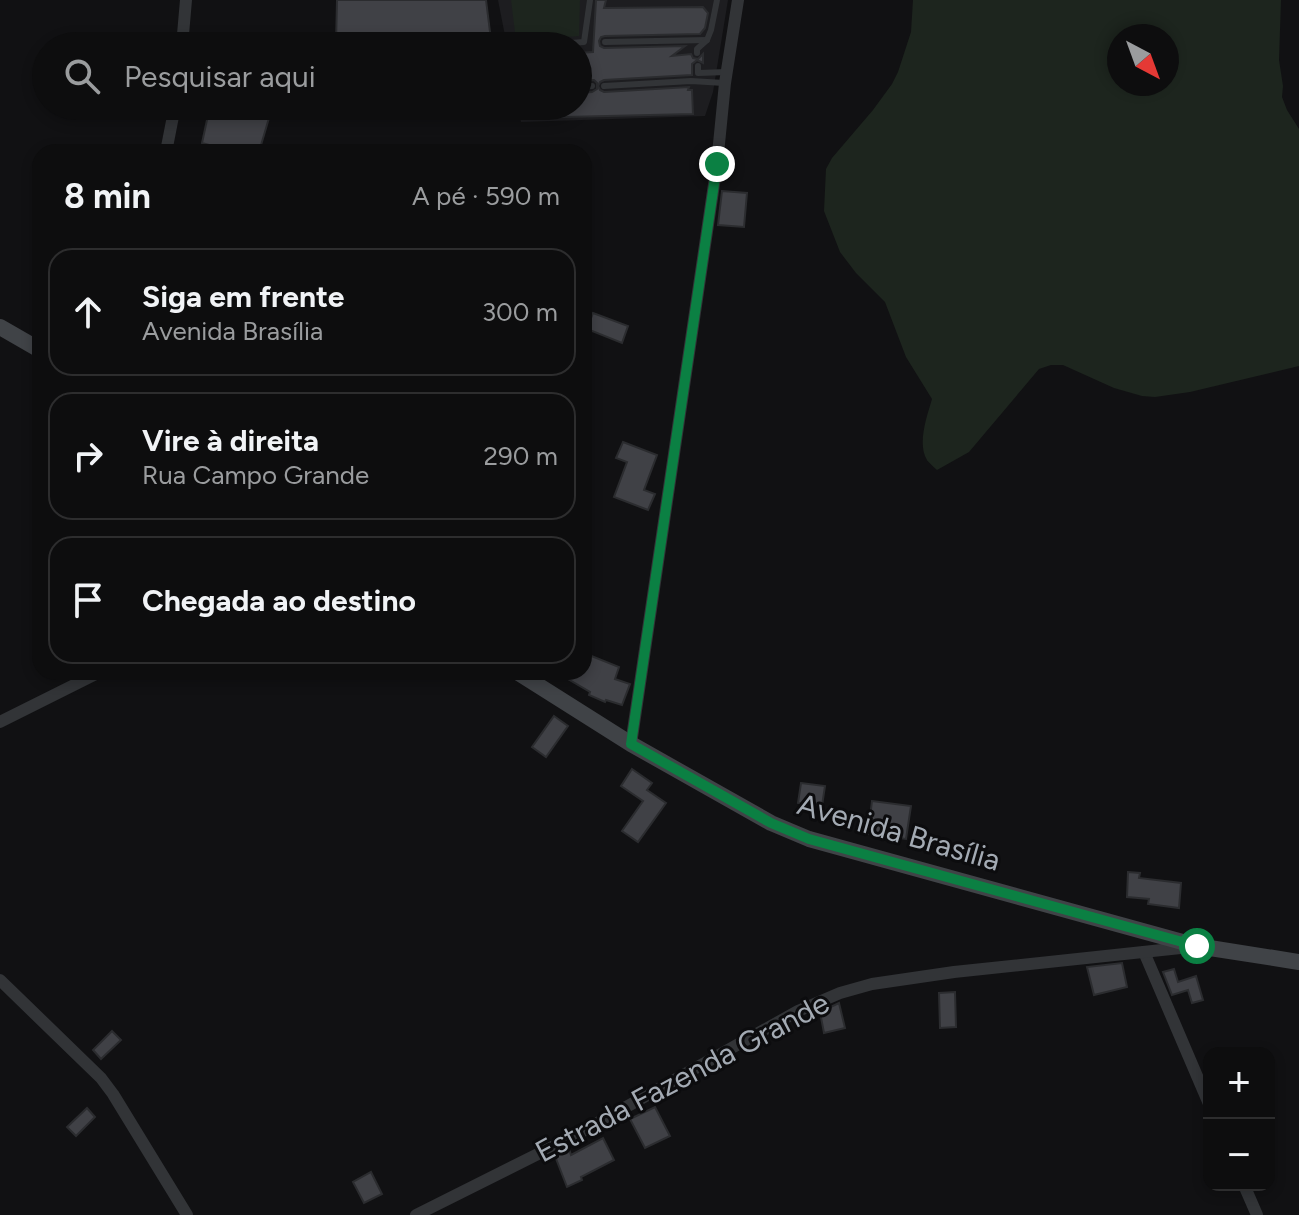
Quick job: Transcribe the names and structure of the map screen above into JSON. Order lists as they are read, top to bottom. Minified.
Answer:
{"streets":{"main road":["Avenida Brasília"],"street":["Estrada Fazenda Grande"]},"crossings":[["Avenida Brasília","Estrada Fazenda Grande"]],"north":"bottom right","page":{"search":"Pesquisar aqui","heading":["8 min","A pé · 590 m"],"list":[["Siga em frente","Avenida Brasília","300 m"],["Vire à direita","Rua Campo Grande","290 m"],"Chegada ao destino"],"map_buttons":["+","−"]}}
